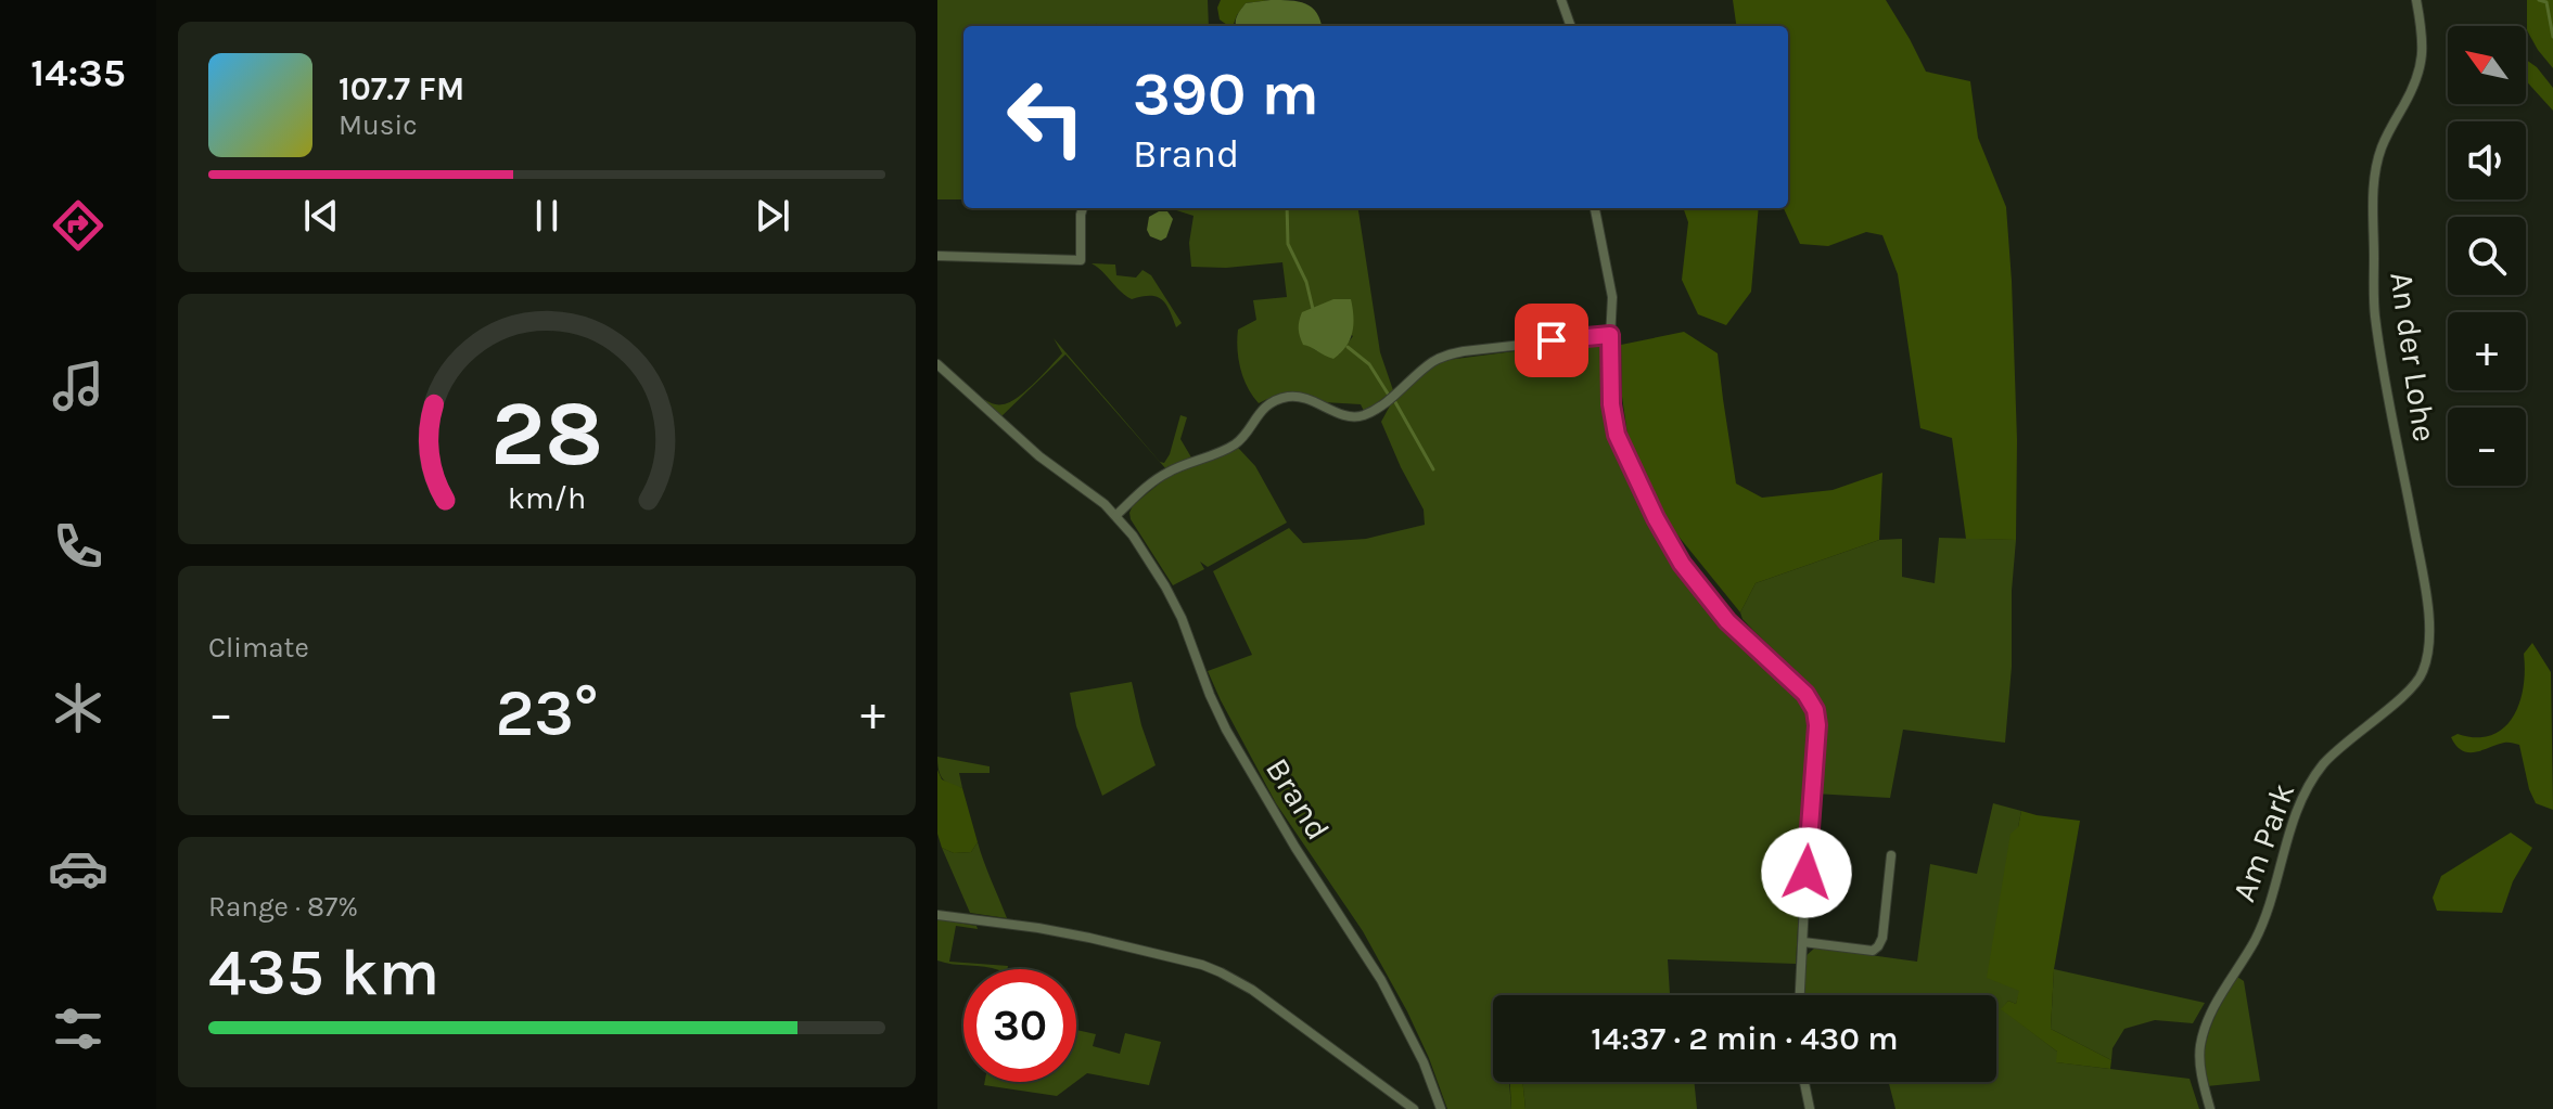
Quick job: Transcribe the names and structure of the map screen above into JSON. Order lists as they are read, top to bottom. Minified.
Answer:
{"streets":{"street":["An der Lohe","Brand","Am Park"]},"crossings":[["An der Lohe","Am Park"]],"north":"top left","page":{"tabs":"14:35","map_buttons":["+","−"],"turn":["390 m","Brand"],"song":["107.7 FM","Music"],"tile":["Climate",["Range · 87%","435 km"]],"heat":["−","23°","+"],"limit":"30","trip":"14:37 · 2 min · 430 m","gauge":["28","km/h"]}}
